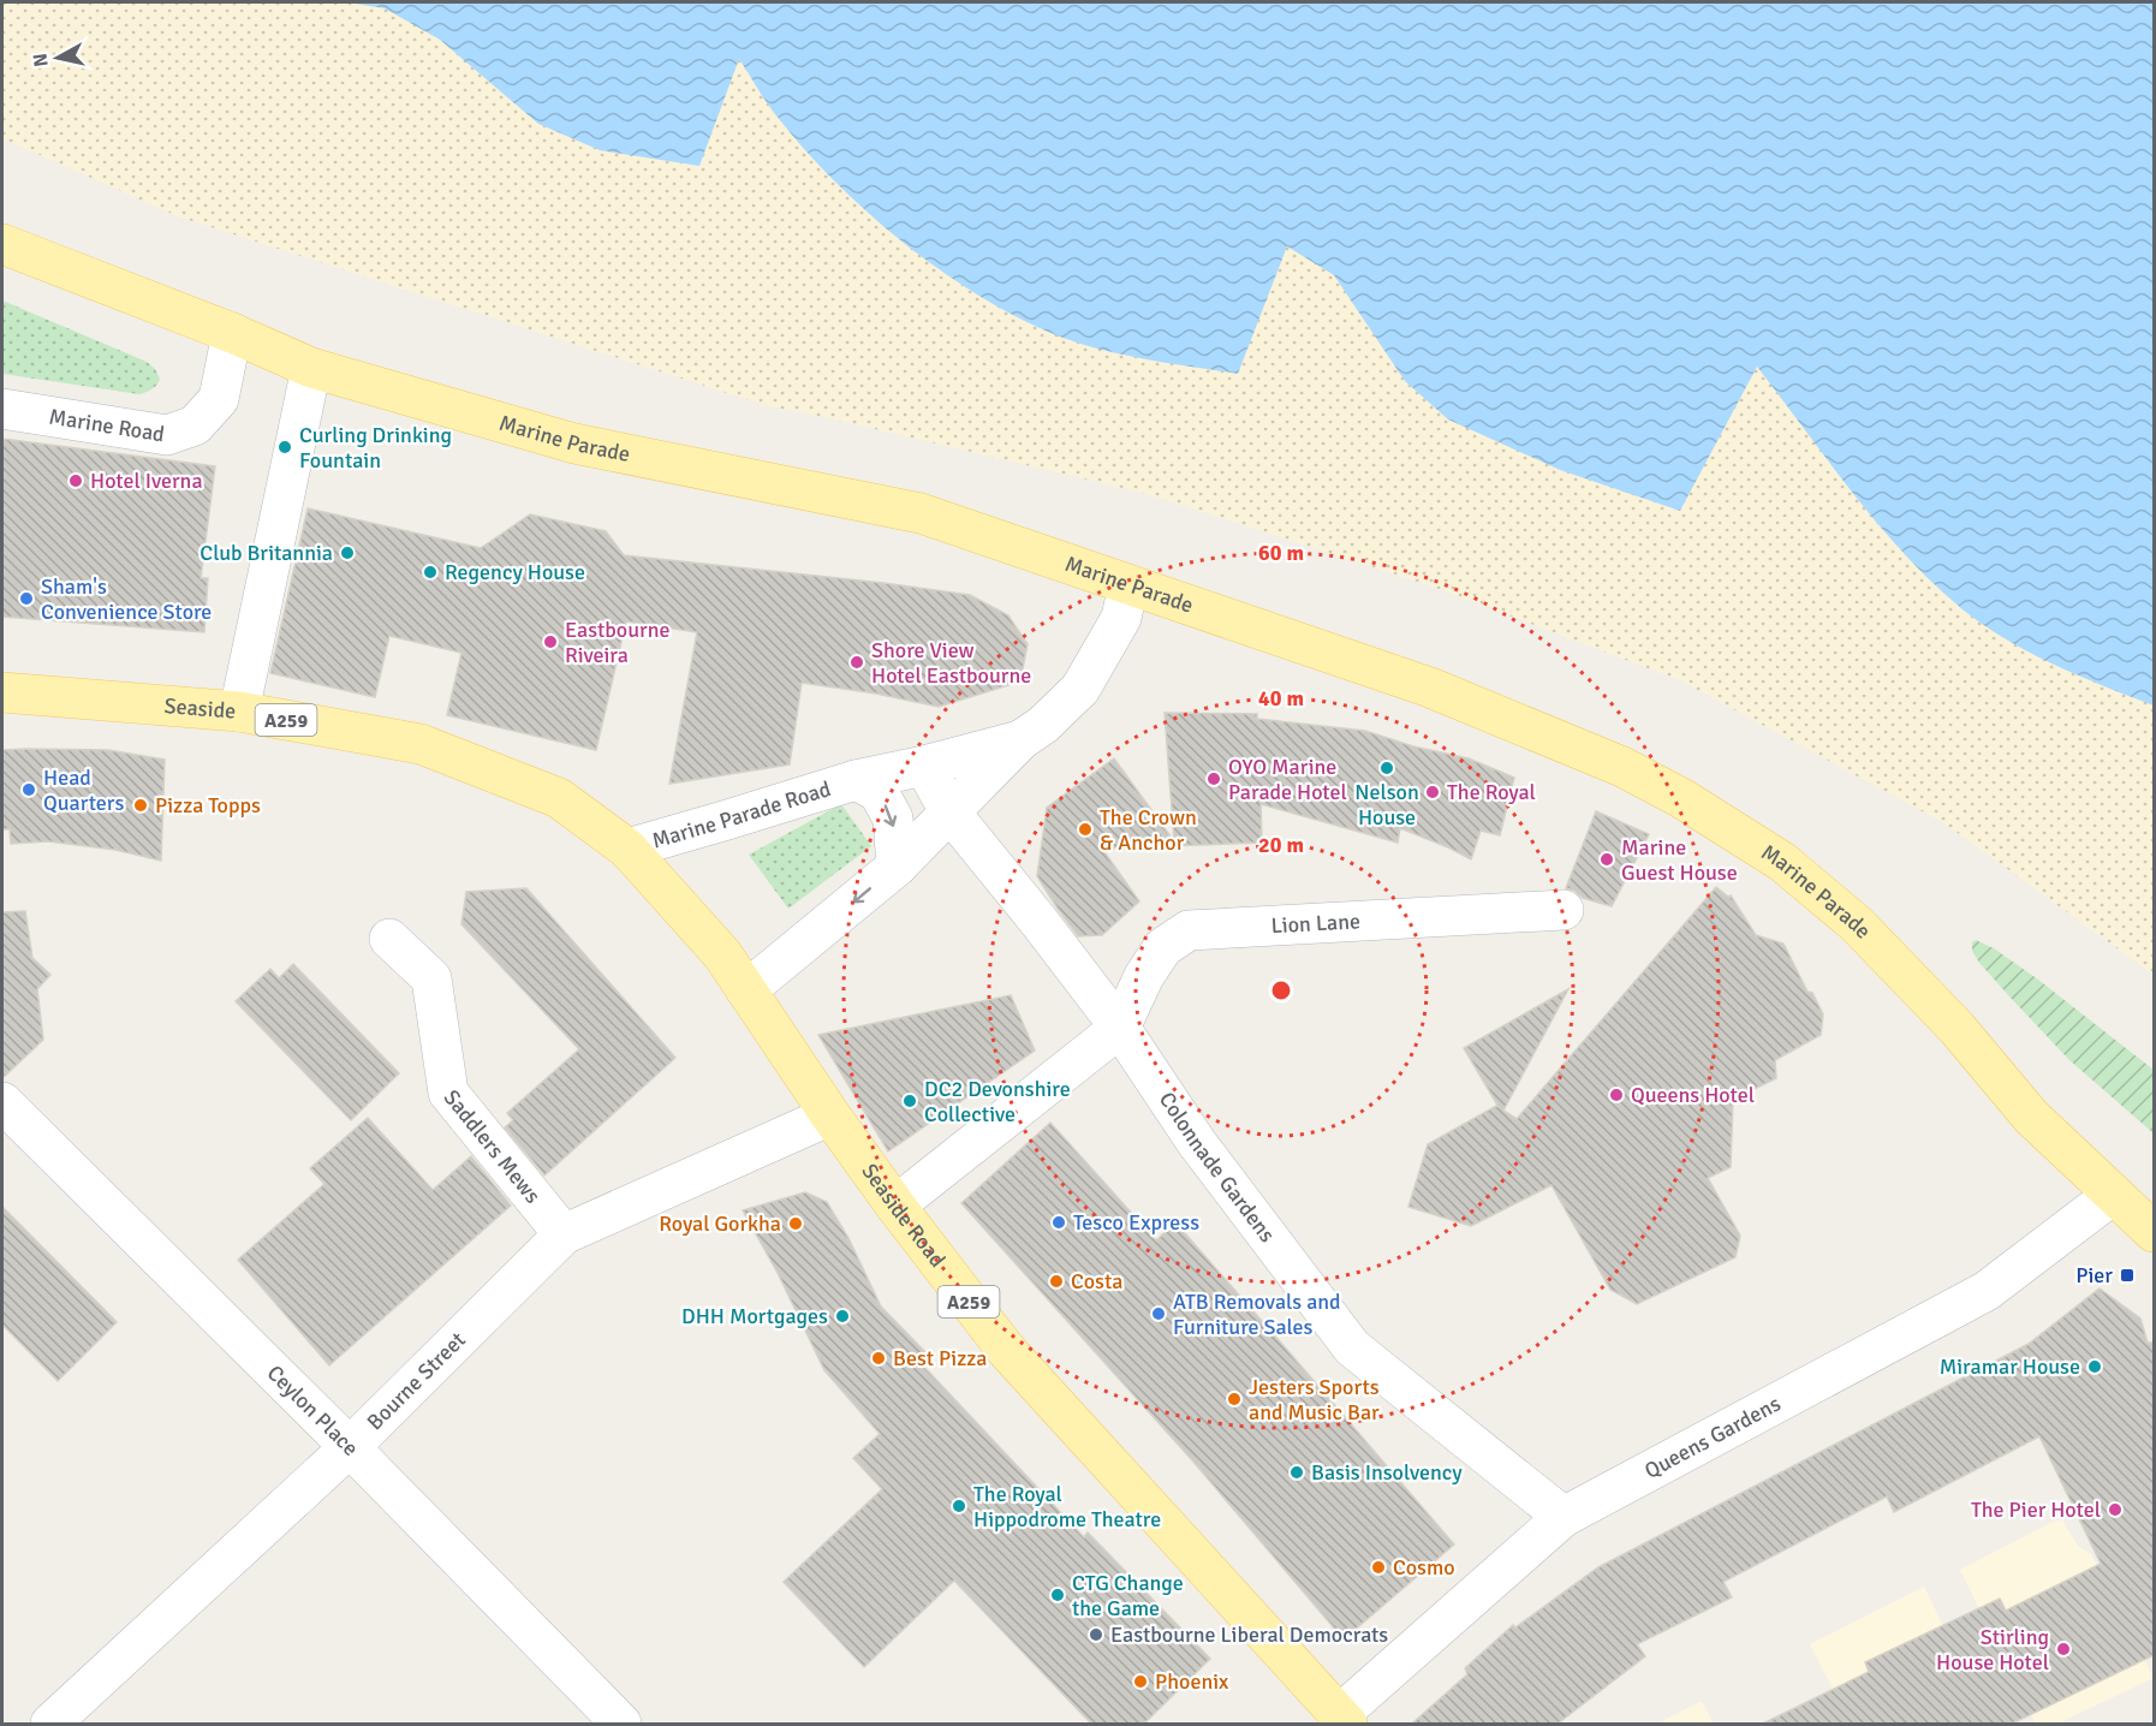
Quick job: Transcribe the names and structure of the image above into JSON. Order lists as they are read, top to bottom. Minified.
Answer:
{"streets":{"main road":["Marine Parade","Seaside","A259","Seaside Road"],"street":["Marine Road","Marine Parade Road","Lion Lane","Saddlers Mews","Colonnade Gardens","Bourne Street","Ceylon Place","Queens Gardens"]},"crossings":[["Marine Road","Marine Parade"],["Marine Parade","Marine Parade Road"],["Marine Parade","Queens Gardens"],["Seaside","Seaside Road"],["Marine Parade Road","Colonnade Gardens"],["Marine Parade Road","Seaside Road"],["Lion Lane","Colonnade Gardens"],["Saddlers Mews","Bourne Street"],["Colonnade Gardens","Queens Gardens"],["Seaside Road","Bourne Street"],["Seaside Road","Queens Gardens"],["Bourne Street","Ceylon Place"]],"places":{"other":["Curling Drinking Fountain","Hotel Iverna","Club Britannia","Regency House","Sham's Convenience Store","Eastbourne Riveira","Shore View Hotel Eastbourne","Nelson House","OYO Marine Parade Hotel","Head Quarters","The Royal","Pizza Topps","The Crown & Anchor","Marine Guest House","Queens Hotel","DC2 Devonshire Collective","Tesco Express","Royal Gorkha","Costa","ATB Removals and Furniture Sales","DHH Mortgages","Best Pizza","Miramar House","Jesters Sports and Music Bar","Basis Insolvency","The Royal Hippodrome Theatre","The Pier Hotel","Cosmo","CTG Change the Game","Eastbourne Liberal Democrats","Stirling House Hotel","Phoenix"],"transit":["Pier"]},"north":"left","rings":["60 m","40 m","20 m"]}
